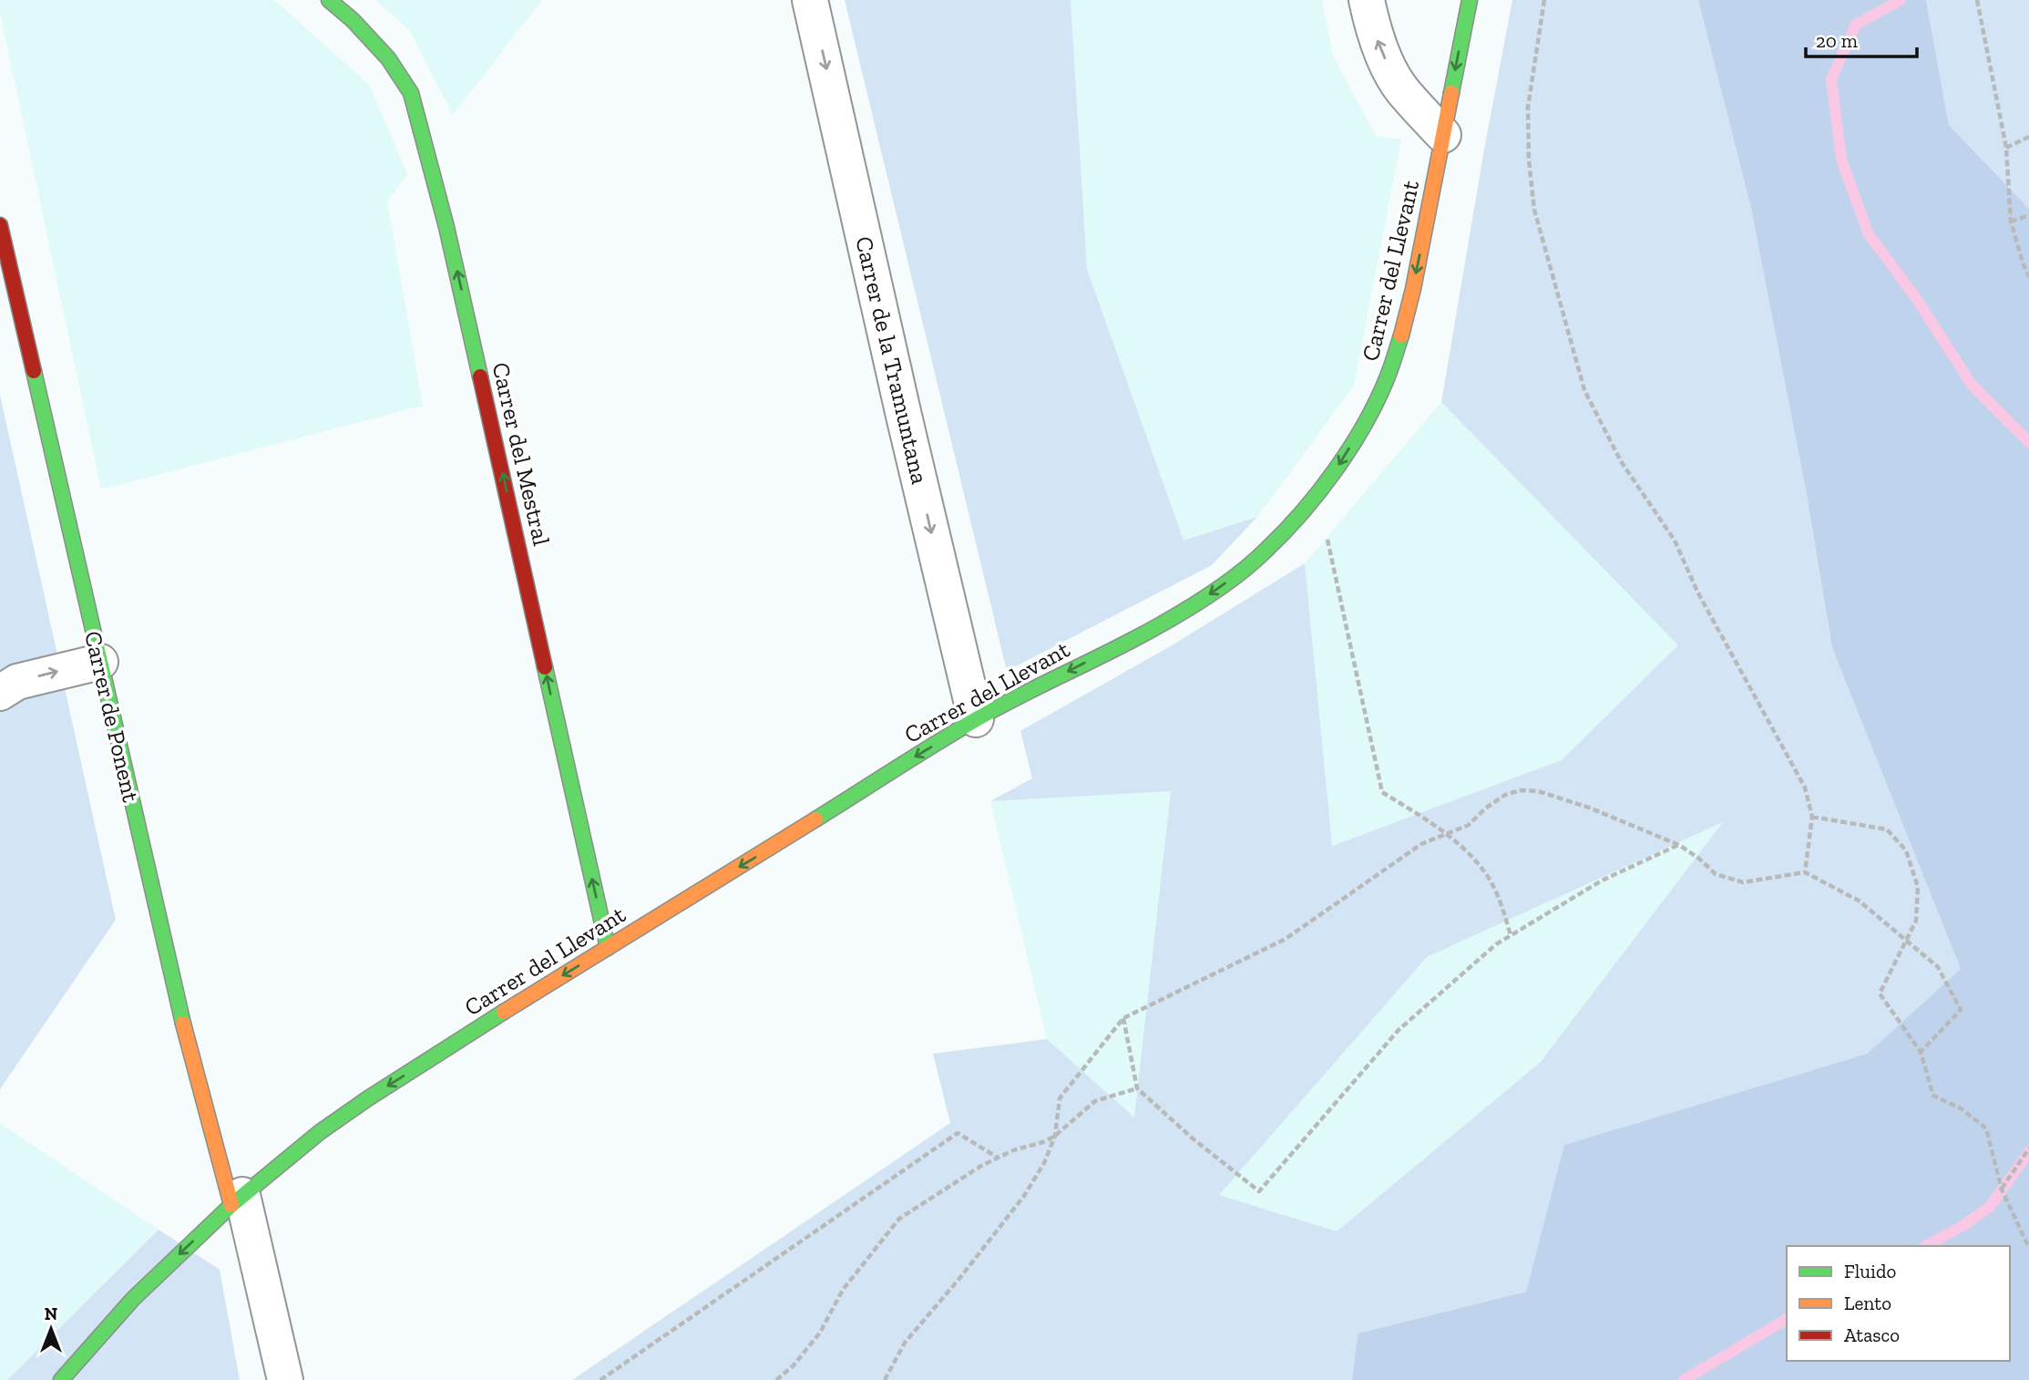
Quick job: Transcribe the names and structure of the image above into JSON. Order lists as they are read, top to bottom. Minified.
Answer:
{"streets":{"street":["Carrer del Llevant","Carrer de la Tramuntana","Carrer del Mestral","Carrer de Ponent"]},"crossings":[["Carrer del Llevant","Carrer de la Tramuntana"],["Carrer del Llevant","Carrer del Mestral"],["Carrer del Llevant","Carrer de Ponent"]],"one_way":["Carrer del Llevant","Carrer de la Tramuntana","Carrer del Mestral"],"legend":["Fluido","Lento","Atasco"],"scale_bar":"20 m","north":"top"}
